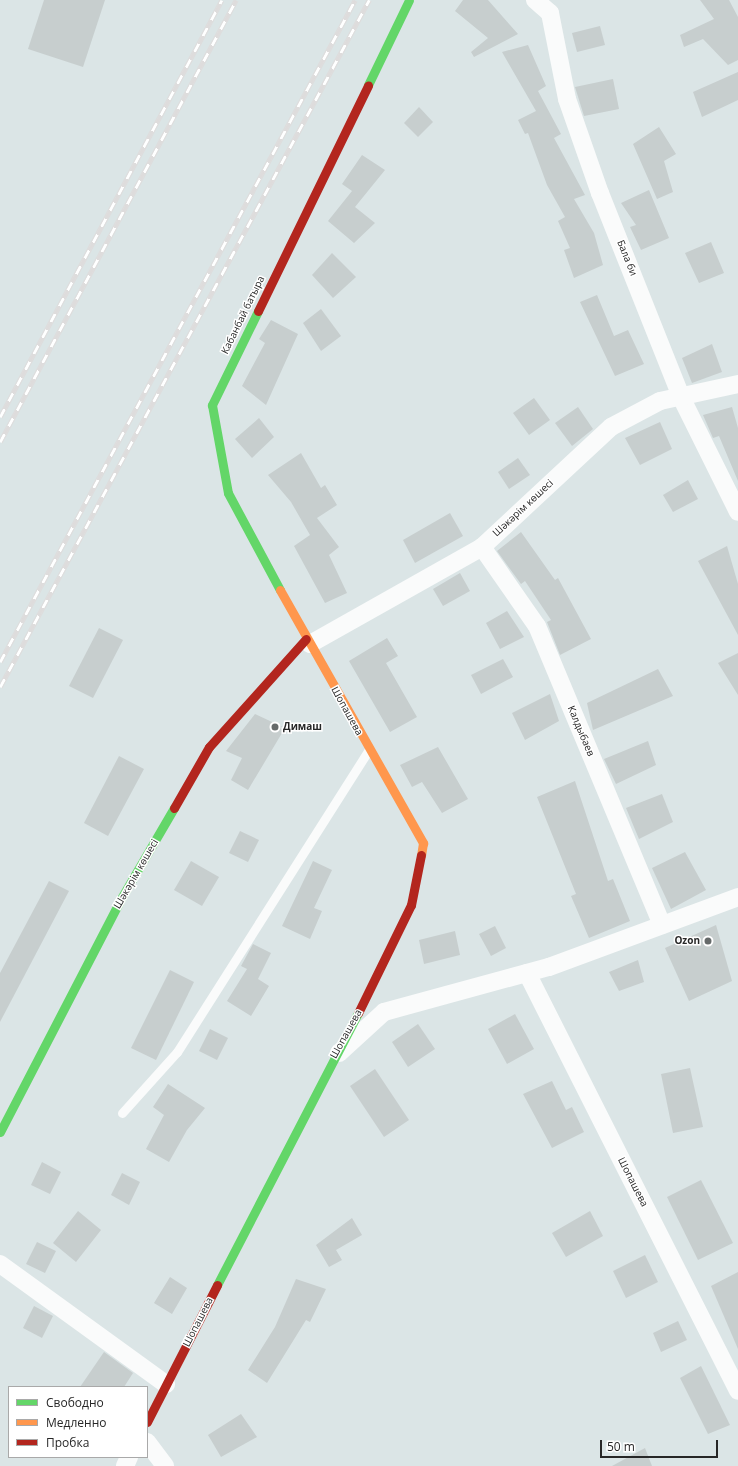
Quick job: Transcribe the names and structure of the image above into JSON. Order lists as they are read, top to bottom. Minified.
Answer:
{"streets":{"street":["Бала би","Кабанбай батыра","Шәкәрім көшесі","Шопашева","Калдыбаев"]},"crossings":[["Бала би","Шәкәрім көшесі"],["Кабанбай батыра","Шәкәрім көшесі"],["Кабанбай батыра","Шопашева"],["Шәкәрім көшесі","Шопашева"],["Шәкәрім көшесі","Калдыбаев"]],"places":["Димаш","Ozon"],"legend":["Свободно","Медленно","Пробка"],"scale_bar":"50 m"}
